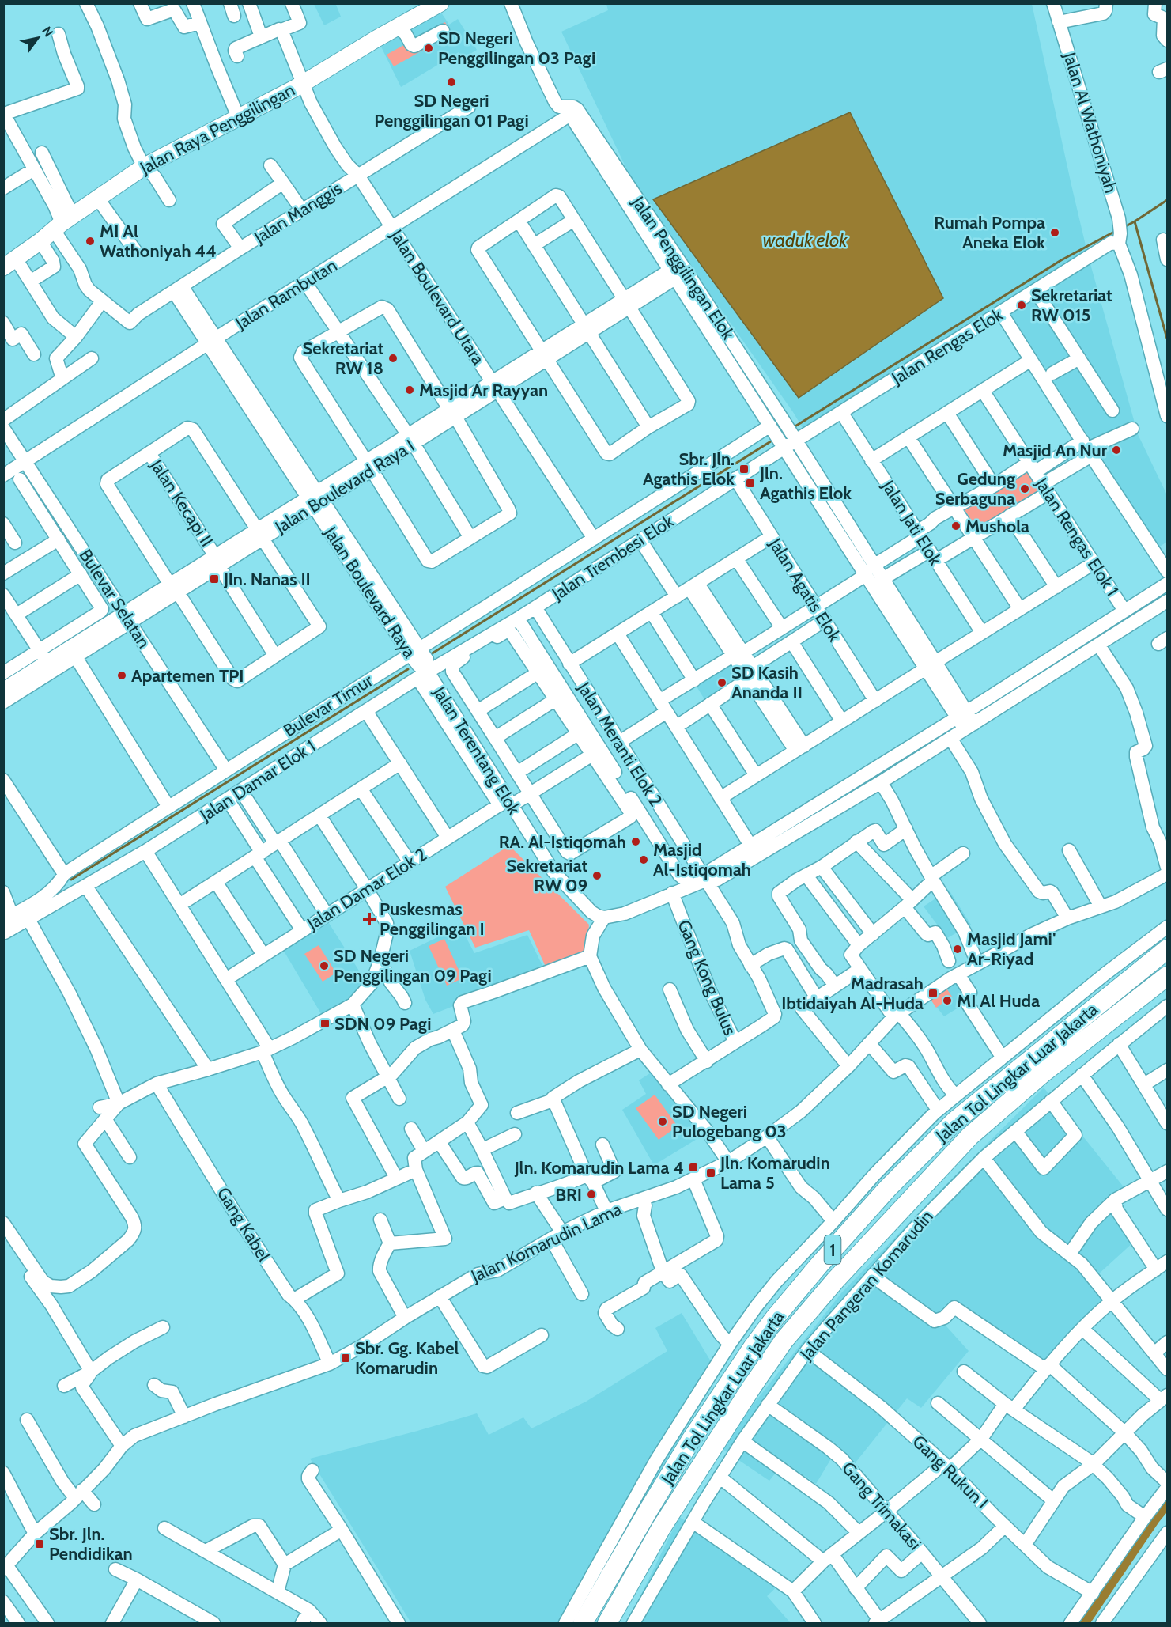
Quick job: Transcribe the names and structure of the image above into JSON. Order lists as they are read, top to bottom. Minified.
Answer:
{"streets":{"highway":["Jalan Tol Lingkar Luar Jakarta","1"],"main road":["Jalan Raya Penggilingan"],"street":["Jalan Al Wathoniyah","Jalan Manggis","Jalan Penggilingan Elok","Jalan Rambutan","Jalan Boulevard Utara","Jalan Rengas Elok","Jalan Boulevard Raya I","Jalan Kecapi II","Jalan Jati Elok","Jalan Rengas Elok 1","Jalan Trembesi Elok","Jalan Agatis Elok","Jalan Boulevard Raya","Bulevar Selatan","Bulevar Timur","Jalan Meranti Elok 2","Jalan Terentang Elok","Jalan Damar Elok 1","Jalan Damar Elok 2","Gang Kong Bulus","Gang Kabel","Jalan Komarudin Lama","Jalan Pangeran Komarudin","Gang Rukun I","Gang Trimakasi"]},"crossings":[["Jalan Al Wathoniyah","Jalan Rengas Elok"],["Jalan Raya Penggilingan","Jalan Boulevard Utara"],["Jalan Manggis","Jalan Boulevard Utara"],["Jalan Manggis","Jalan Boulevard Raya"],["Jalan Penggilingan Elok","Jalan Rambutan"],["Jalan Penggilingan Elok","Jalan Rengas Elok"],["Jalan Penggilingan Elok","Jalan Boulevard Raya I"],["Jalan Penggilingan Elok","Jalan Trembesi Elok"],["Jalan Penggilingan Elok","Bulevar Timur"],["Jalan Rambutan","Jalan Boulevard Utara"],["Jalan Rambutan","Jalan Boulevard Raya"],["Jalan Rambutan","Bulevar Selatan"],["Jalan Boulevard Utara","Jalan Boulevard Raya I"],["Jalan Boulevard Utara","Bulevar Timur"],["Jalan Rengas Elok","Jalan Jati Elok"],["Jalan Rengas Elok","Jalan Trembesi Elok"],["Jalan Boulevard Raya I","Jalan Kecapi II"],["Jalan Boulevard Raya I","Jalan Boulevard Raya"],["Jalan Boulevard Raya I","Bulevar Selatan"],["Jalan Trembesi Elok","Jalan Agatis Elok"],["Jalan Trembesi Elok","Jalan Boulevard Raya"],["Jalan Trembesi Elok","Jalan Meranti Elok 2"],["Jalan Trembesi Elok","Jalan Terentang Elok"],["Jalan Trembesi Elok","Jalan Damar Elok 1"],["Jalan Trembesi Elok","Gang Kong Bulus"],["Jalan Boulevard Raya","Bulevar Timur"],["Jalan Boulevard Raya","Jalan Terentang Elok"],["Jalan Boulevard Raya","Jalan Damar Elok 1"],["Bulevar Selatan","Bulevar Timur"],["Bulevar Timur","Jalan Damar Elok 1"],["Jalan Meranti Elok 2","Gang Kong Bulus"],["Jalan Terentang Elok","Jalan Damar Elok 1"],["Jalan Terentang Elok","Jalan Damar Elok 2"],["Gang Kabel","Jalan Komarudin Lama"],["Jalan Pangeran Komarudin","Gang Rukun I"],["Jalan Pangeran Komarudin","Gang Trimakasi"]],"water":["waduk elok"],"places":{"other":["SD Negeri Penggilingan 03 Pagi","SD Negeri Penggilingan 01 Pagi","Rumah Pompa Aneka Elok","MI Al Wathoniyah 44","Sekretariat RW 015","Sekretariat RW 18","Masjid Ar Rayyan","Masjid An Nur","Gedung Serbaguna","Mushola","Apartemen TPI","SD Kasih Ananda II","RA. Al-Istiqomah","Masjid Al-Istiqomah","Sekretariat RW 09","Masjid Jami' Ar-Riyad","SD Negeri Penggilingan 09 Pagi","MI Al Huda","SD Negeri Pulogebang 03","BRI"],"transit":["Sbr. Jln. Agathis Elok","Jln. Agathis Elok","Jln. Nanas II","Madrasah Ibtidaiyah Al-Huda","SDN 09 Pagi","Jln. Komarudin Lama 4","Jln. Komarudin Lama 5","Sbr. Gg. Kabel Komarudin","Sbr. Jln. Pendidikan"],"health":["Puskesmas Penggilingan I"]},"north":"top right"}
